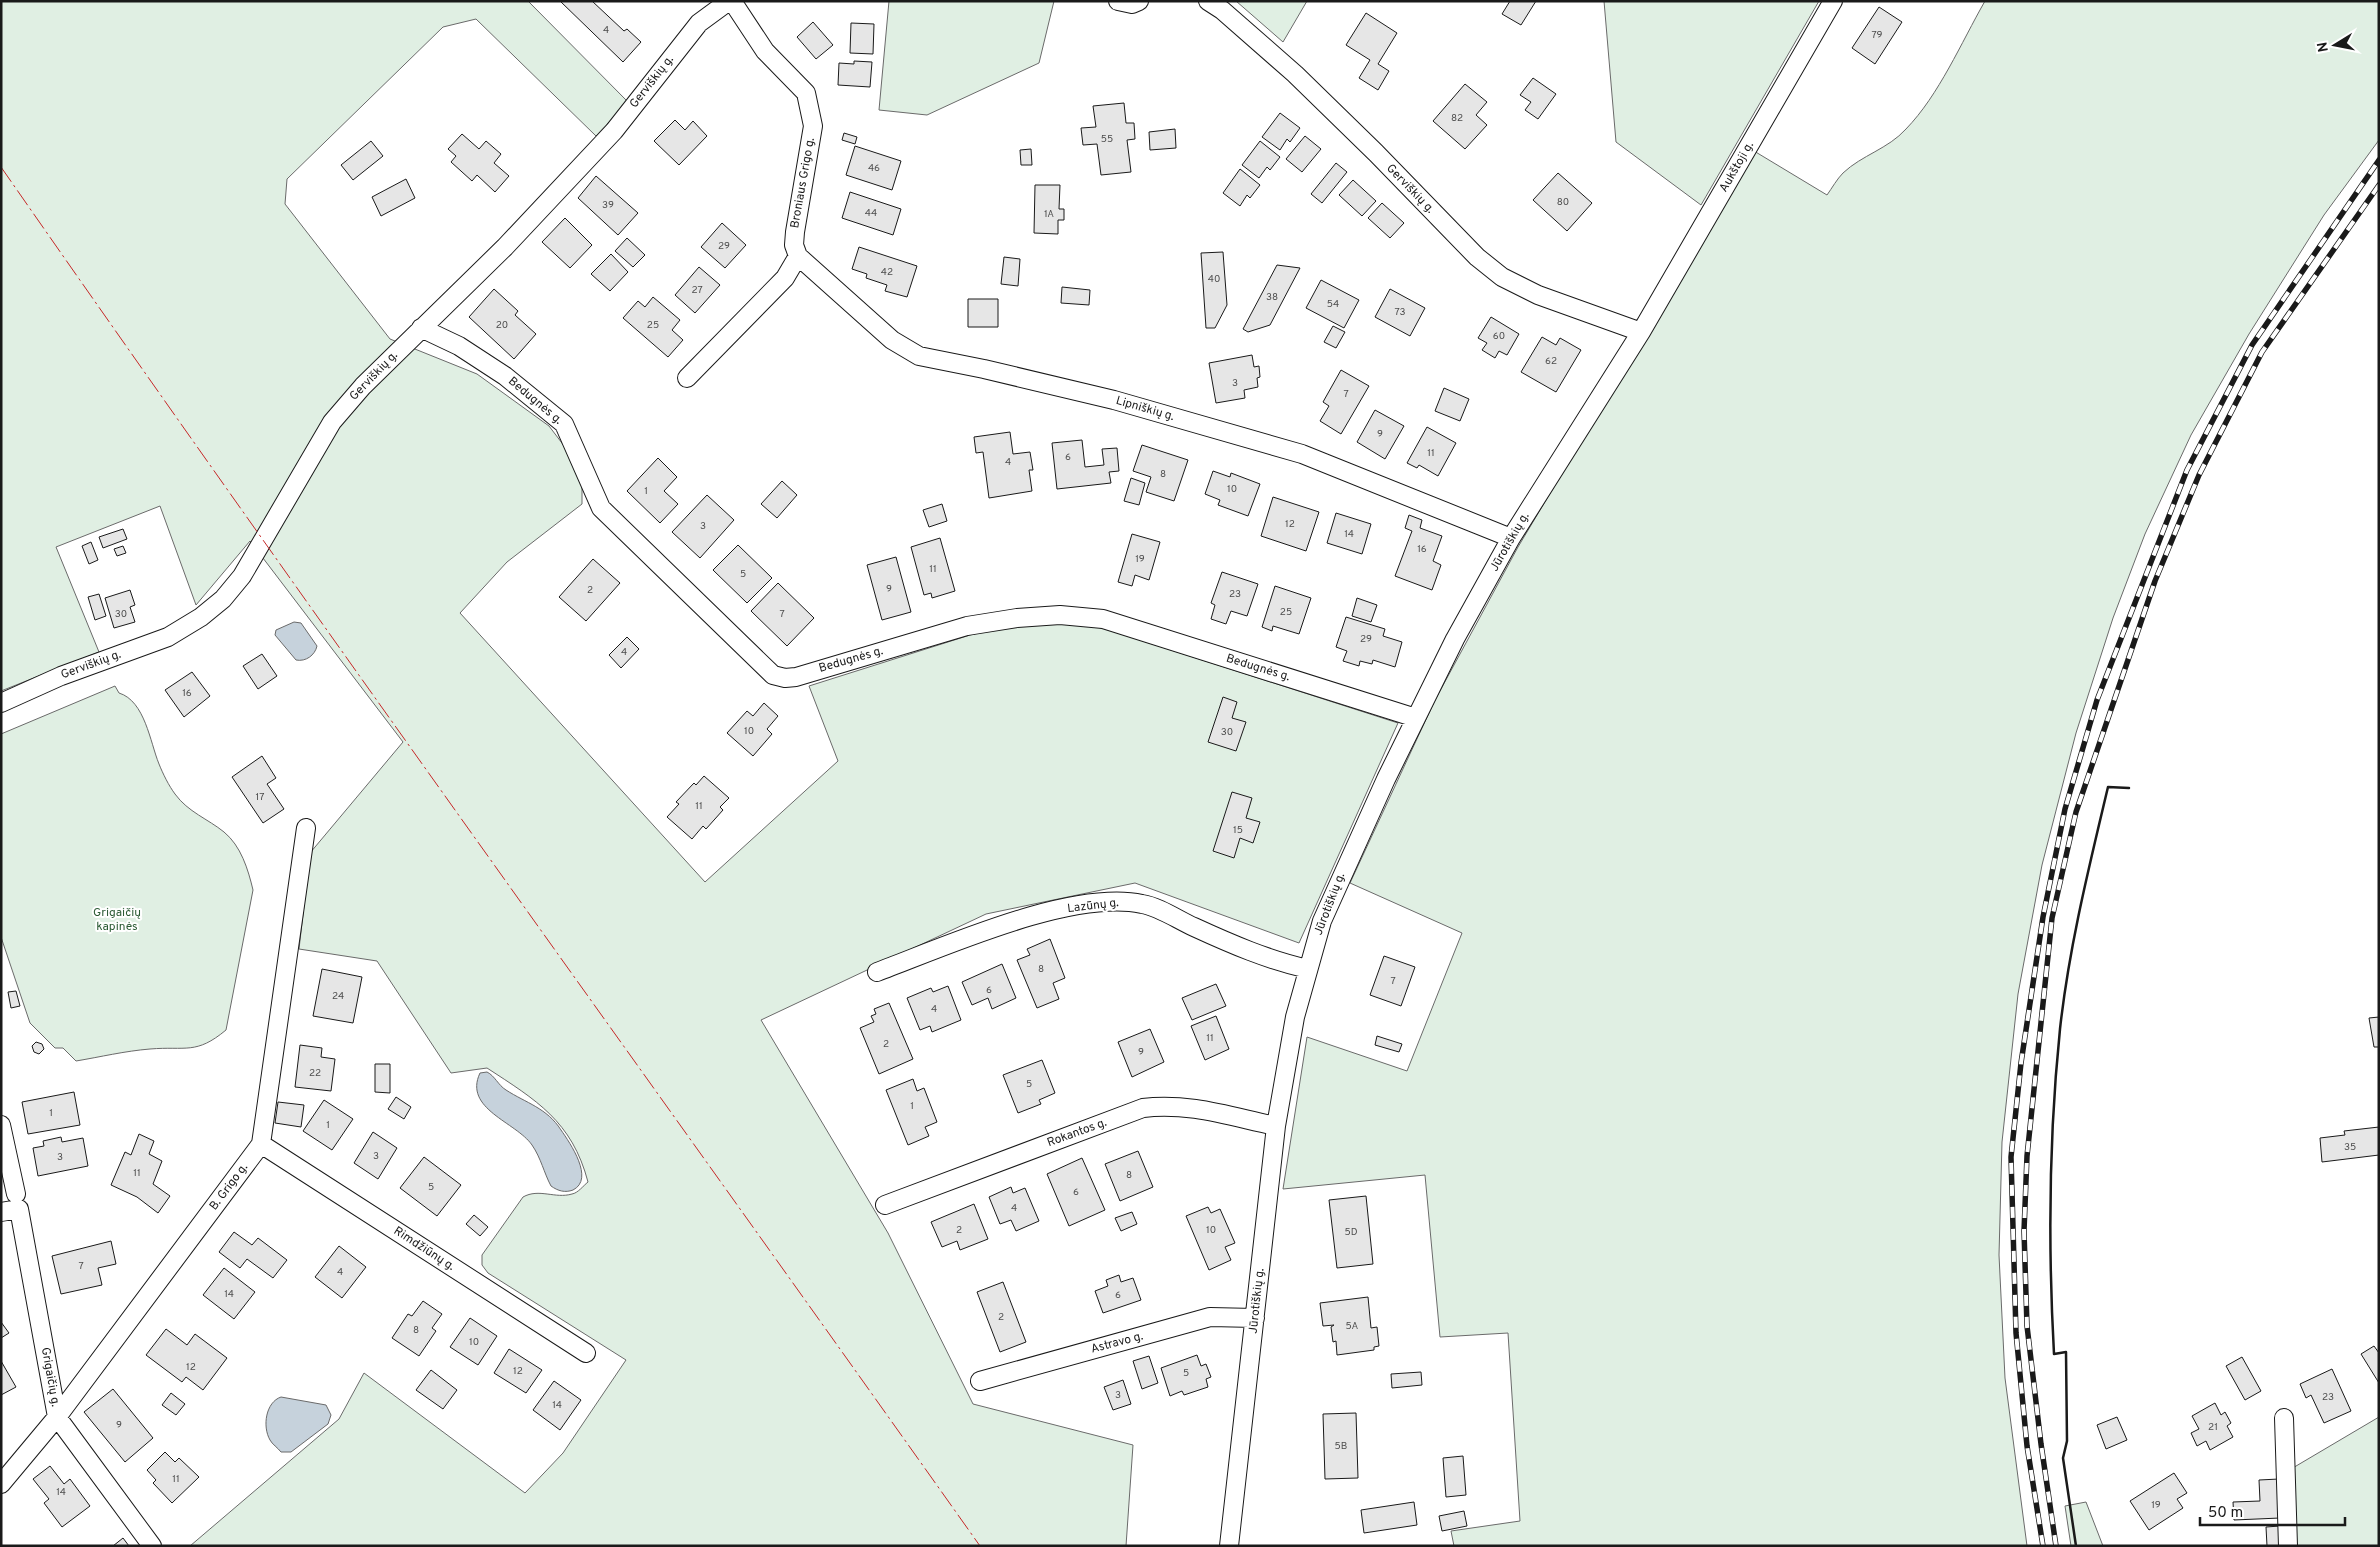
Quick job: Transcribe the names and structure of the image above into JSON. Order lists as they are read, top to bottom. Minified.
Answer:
{"streets":{"street":["Gerviškių g.","Aukštoji g.","Broniaus Grigo g.","Bedugnės g.","Lipniškių g.","Jūrotiškių g.","Lazūnų g.","Rokantos g.","B. Grigo g.","Rimdžiūnų g.","Astravo g.","Grigaičių g."]},"crossings":[["Gerviškių g.","Aukštoji g."],["Gerviškių g.","Broniaus Grigo g."],["Gerviškių g.","Bedugnės g."],["Gerviškių g.","Jūrotiškių g."],["Aukštoji g.","Jūrotiškių g."],["Broniaus Grigo g.","Lipniškių g."],["Bedugnės g.","Jūrotiškių g."],["Lipniškių g.","Jūrotiškių g."],["Jūrotiškių g.","Lazūnų g."],["Jūrotiškių g.","Rokantos g."],["Jūrotiškių g.","Astravo g."],["B. Grigo g.","Rimdžiūnų g."],["B. Grigo g.","Grigaičių g."]],"parks":["Grigaičių kapinės"],"house_numbers":["4","79","82","55","46","80","39","44","1A","29","42","40","27","38","54","73","20","25","60","62","3","7","9","11","6","4","8","10","1","12","3","14","16","19","11","5","9","2","23","25","30","7","29","4","16","10","30","17","11","15","8","7","6","24","4","11","2","9","22","5","1","1","1","35","3","3","11","8","5","6","4","2","10","5D","7","4","14","6","2","5A","8","10","12","12","5","3","23","14","9","21","5B","11","14","19"],"scale_bar":"50 m","north":"left"}
